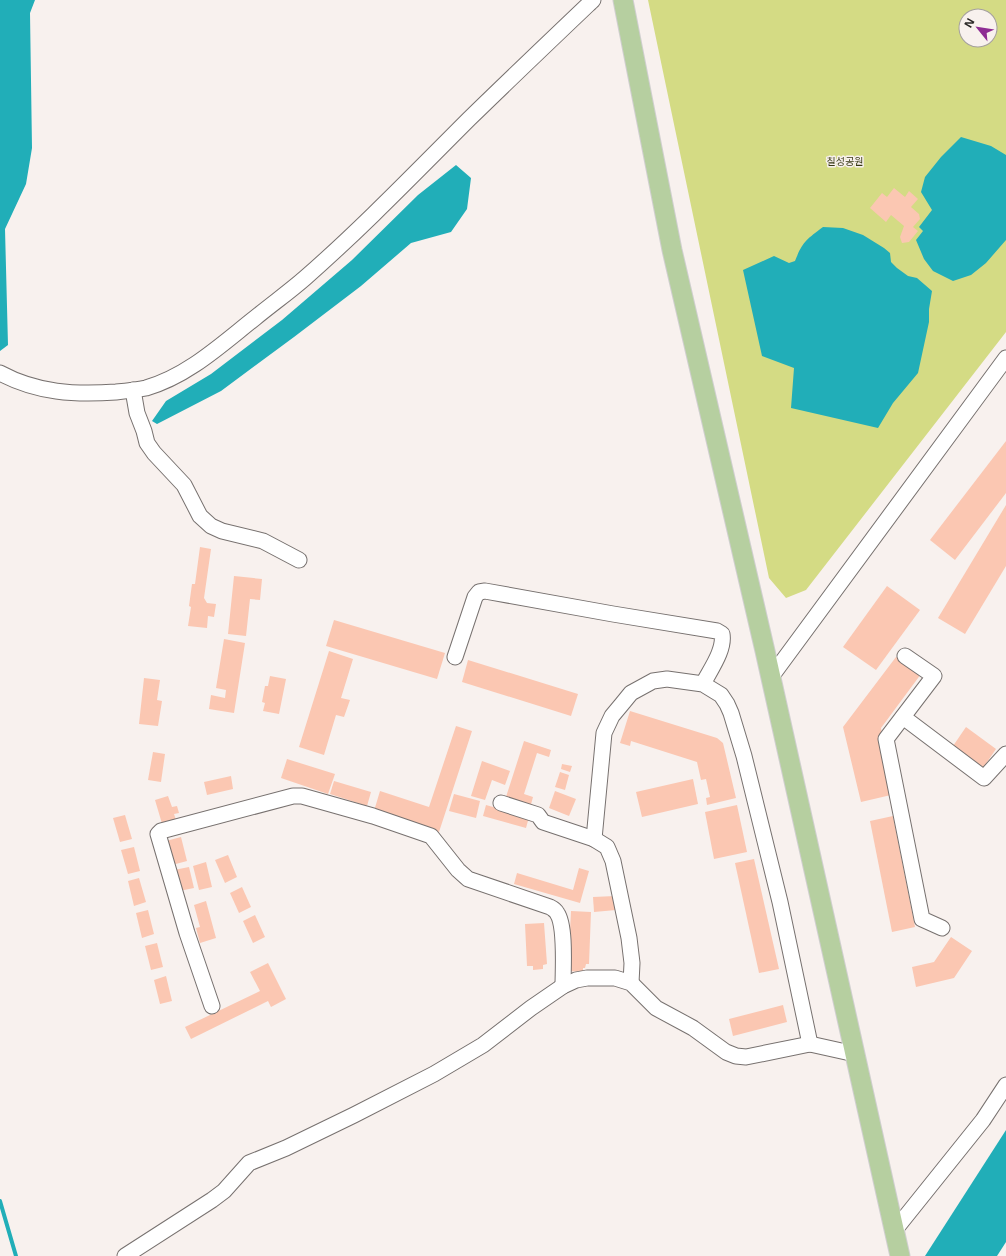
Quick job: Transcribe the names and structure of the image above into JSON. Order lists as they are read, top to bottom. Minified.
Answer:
{"parks":["칠성공원"],"north":"top left"}
